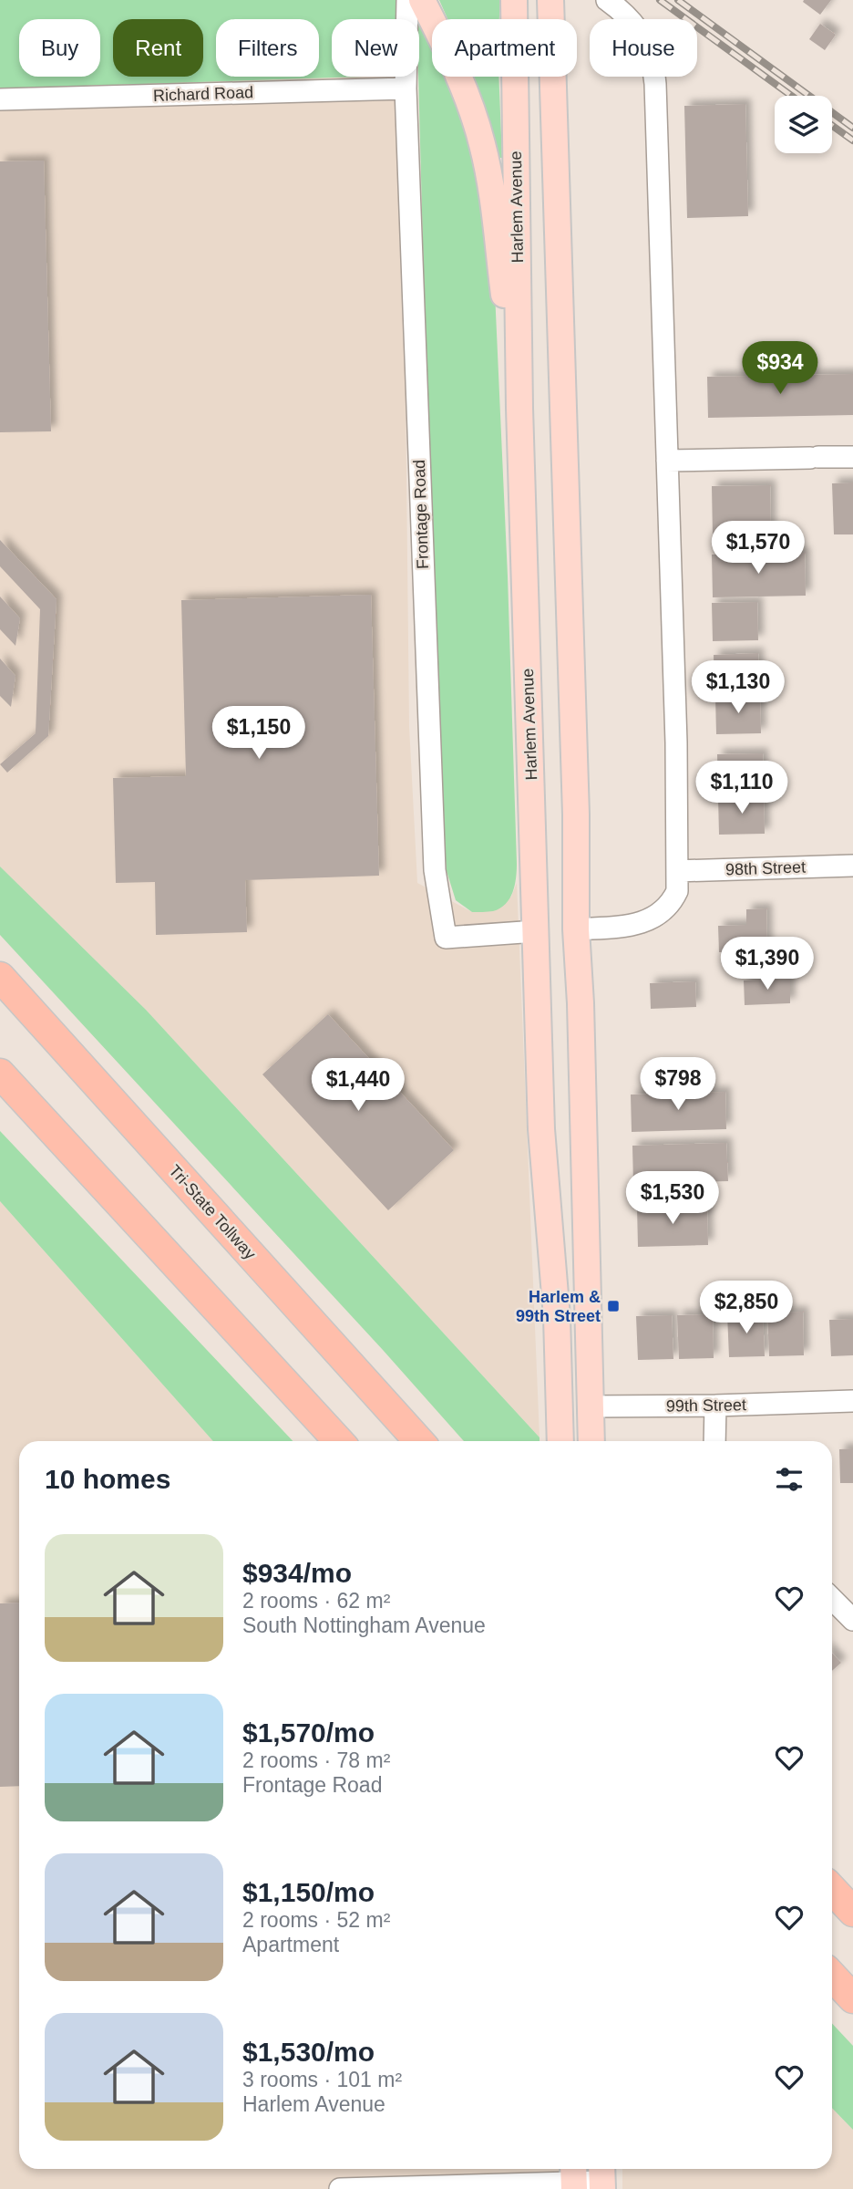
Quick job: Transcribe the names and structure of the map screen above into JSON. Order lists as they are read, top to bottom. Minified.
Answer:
{"streets":{"highway":["Tri-State Tollway"],"main road":["Harlem Avenue","99th Street"],"street":["Richard Road","Frontage Road","98th Street"]},"crossings":[["Richard Road","Frontage Road"],["Harlem Avenue","Frontage Road"],["Harlem Avenue","99th Street"]],"places":{"transit":["Harlem & 99th Street"]},"page":{"chip":["Buy","Rent","Filters","New","Apartment","House"],"price":["$934","$1,570","$1,130","$1,150","$1,110","$1,390","$798","$1,440","$1,530","$2,850"],"heading":"10 homes","list":[{"name":"$934/mo","note":"2 rooms · 62 m² · South Nottingham Avenue"},{"name":"$1,570/mo","note":"2 rooms · 78 m² · Frontage Road"},{"name":"$1,150/mo","note":"2 rooms · 52 m² · Apartment"},{"name":"$1,530/mo","note":"3 rooms · 101 m² · Harlem Avenue"}]}}
